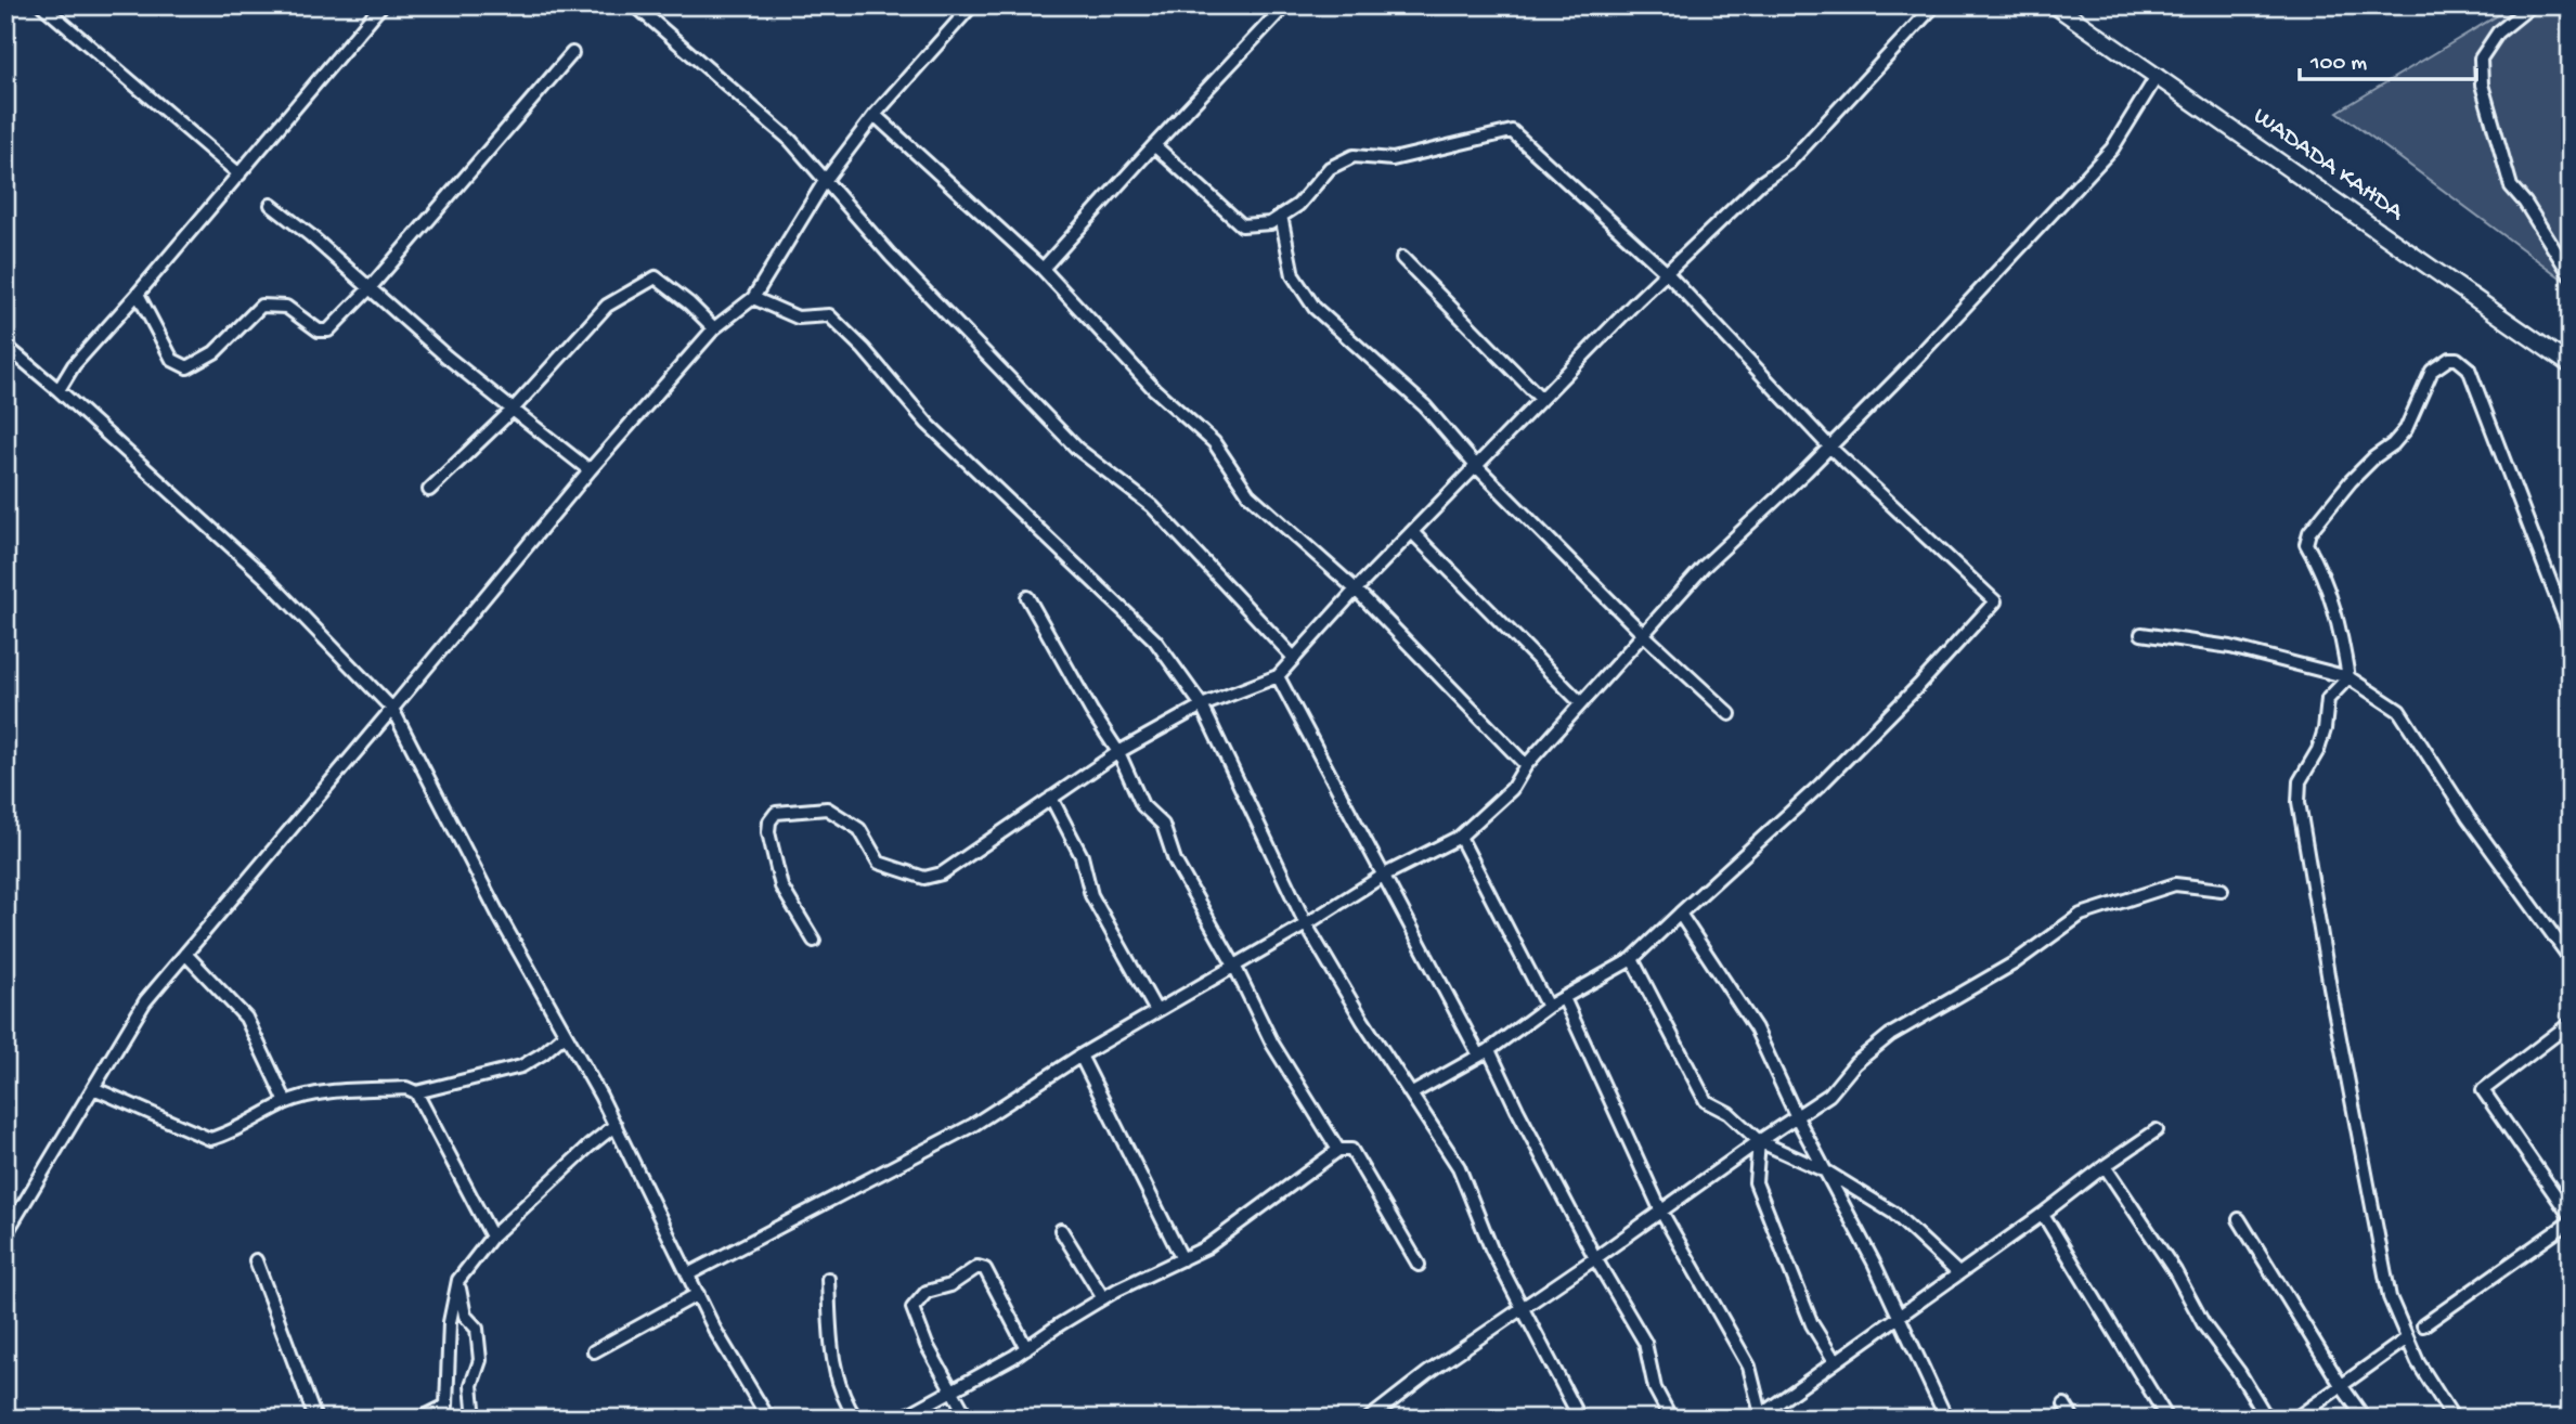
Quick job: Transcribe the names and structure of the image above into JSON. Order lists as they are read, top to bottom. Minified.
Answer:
{"streets":{"main road":["WADADA KAHDA"]},"scale_bar":"100 m"}
